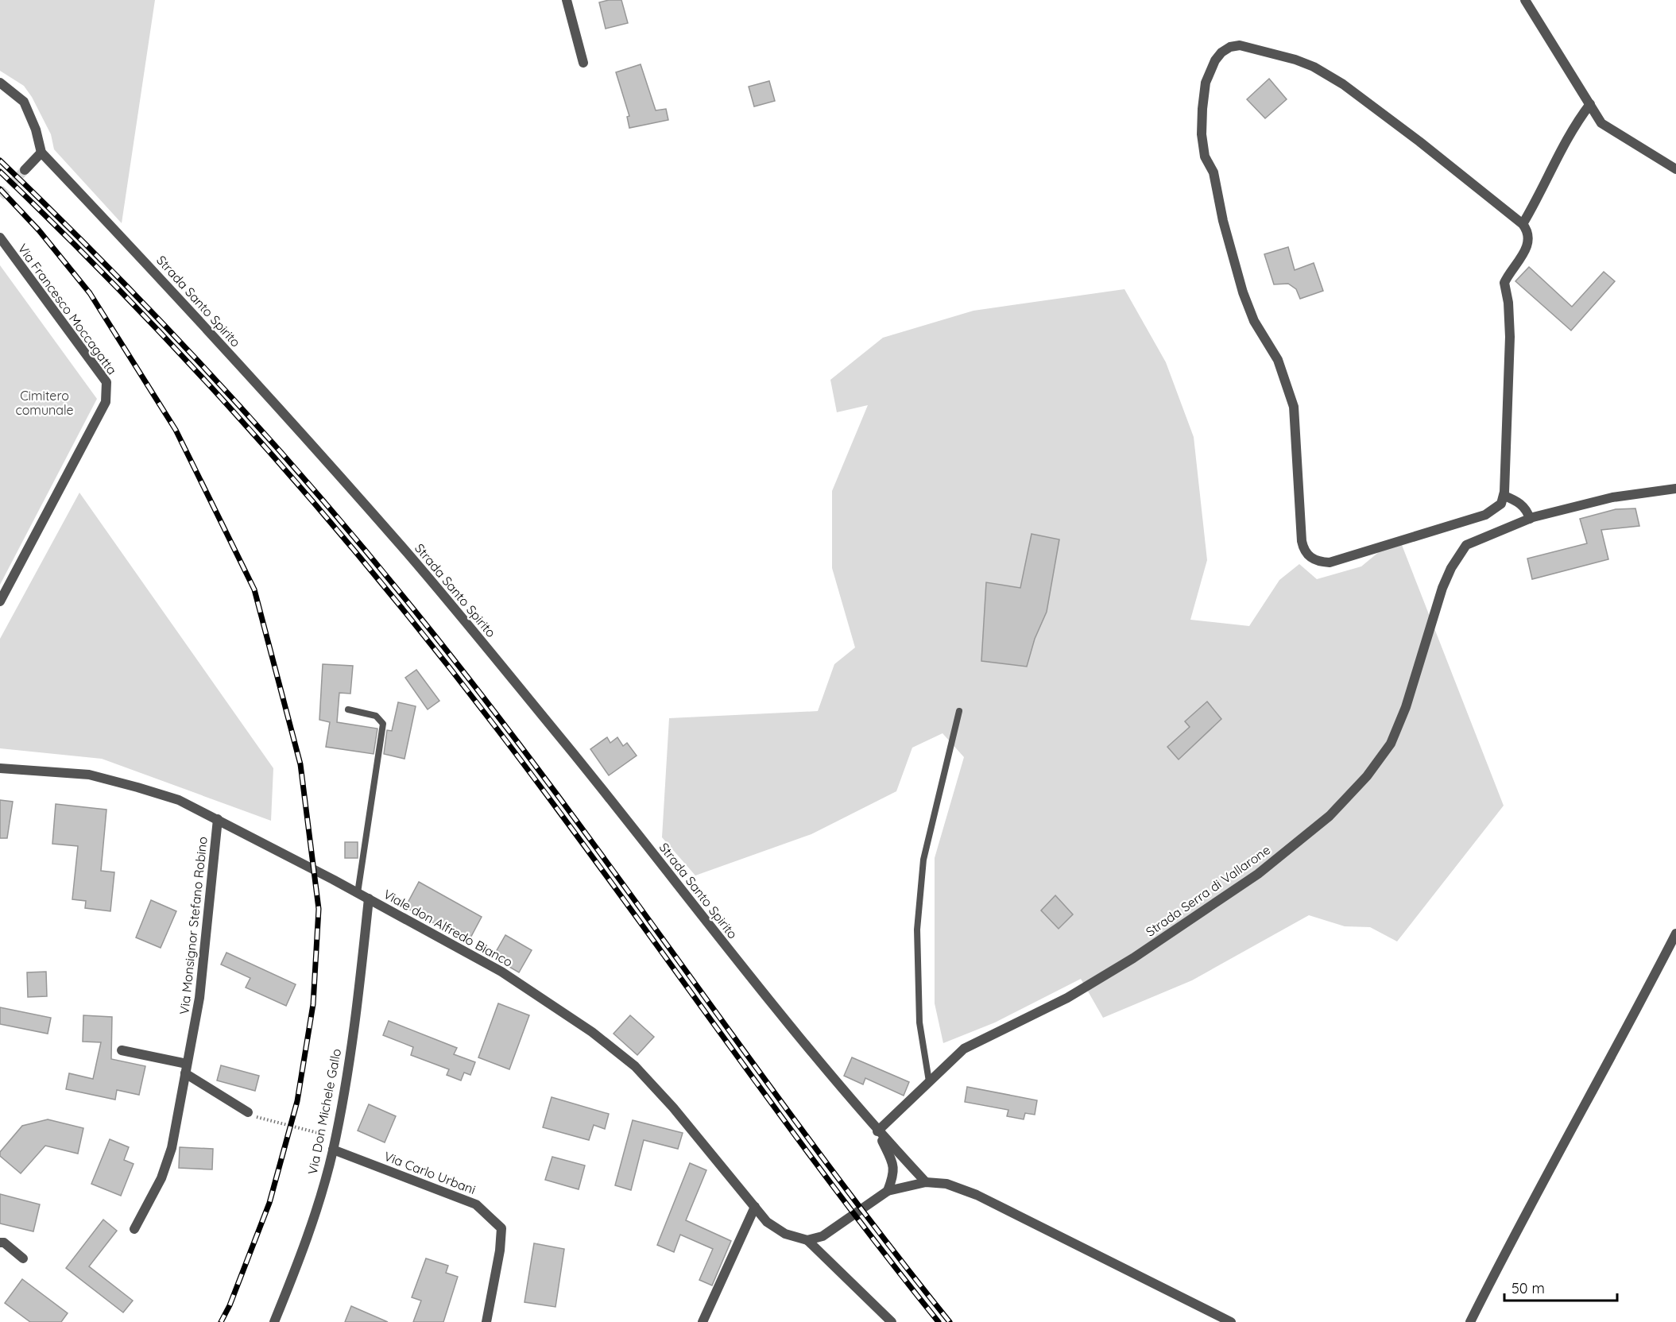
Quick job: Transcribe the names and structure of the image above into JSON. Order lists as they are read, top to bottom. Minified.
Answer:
{"streets":{"street":["Strada Santo Spirito","Via Francesco Moccagatta","Strada Serra di Vallarone","Via Monsignor Stefano Robino","Viale don Alfredo Bianco","Via Don Michele Gallo","Via Carlo Urbani"]},"crossings":[["Strada Santo Spirito","Strada Serra di Vallarone"],["Via Monsignor Stefano Robino","Viale don Alfredo Bianco"],["Viale don Alfredo Bianco","Via Don Michele Gallo"],["Via Don Michele Gallo","Via Carlo Urbani"]],"parks":["Cimitero comunale"],"scale_bar":"50 m"}
